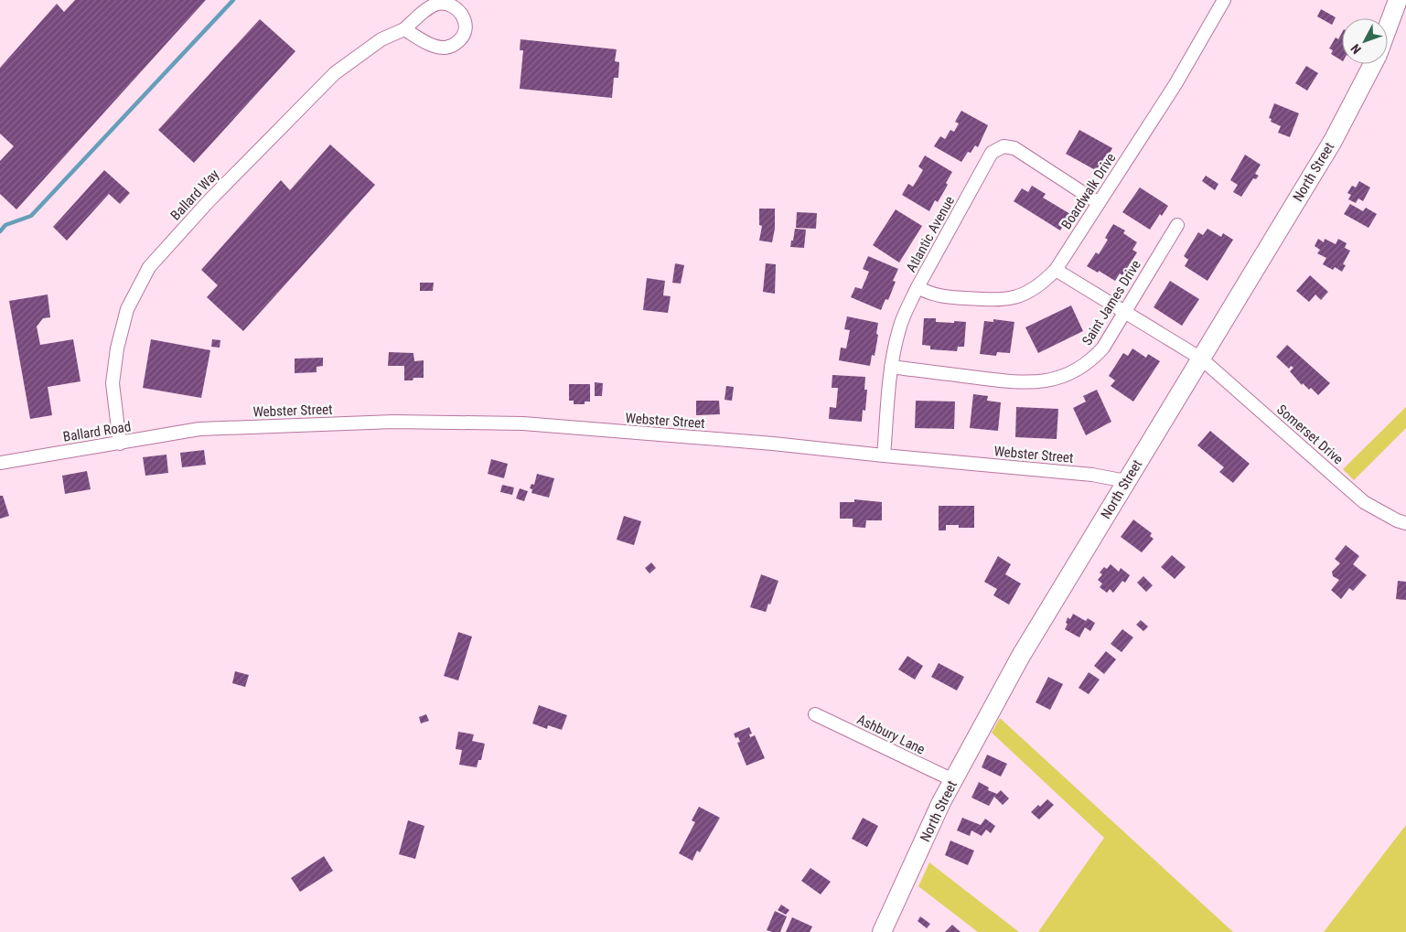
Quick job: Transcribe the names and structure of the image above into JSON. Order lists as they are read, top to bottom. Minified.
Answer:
{"streets":{"main road":["North Street"],"street":["Boardwalk Drive","Ballard Way","Atlantic Avenue","Saint James Drive","Webster Street","Ballard Road","Somerset Drive","Ashbury Lane"]},"crossings":[["North Street","Webster Street"],["North Street","Somerset Drive"],["North Street","Ashbury Lane"],["Boardwalk Drive","Atlantic Avenue"],["Boardwalk Drive","Somerset Drive"],["Ballard Way","Ballard Road"],["Atlantic Avenue","Saint James Drive"],["Atlantic Avenue","Webster Street"],["Saint James Drive","Somerset Drive"],["Webster Street","Ballard Road"]],"north":"bottom left"}
